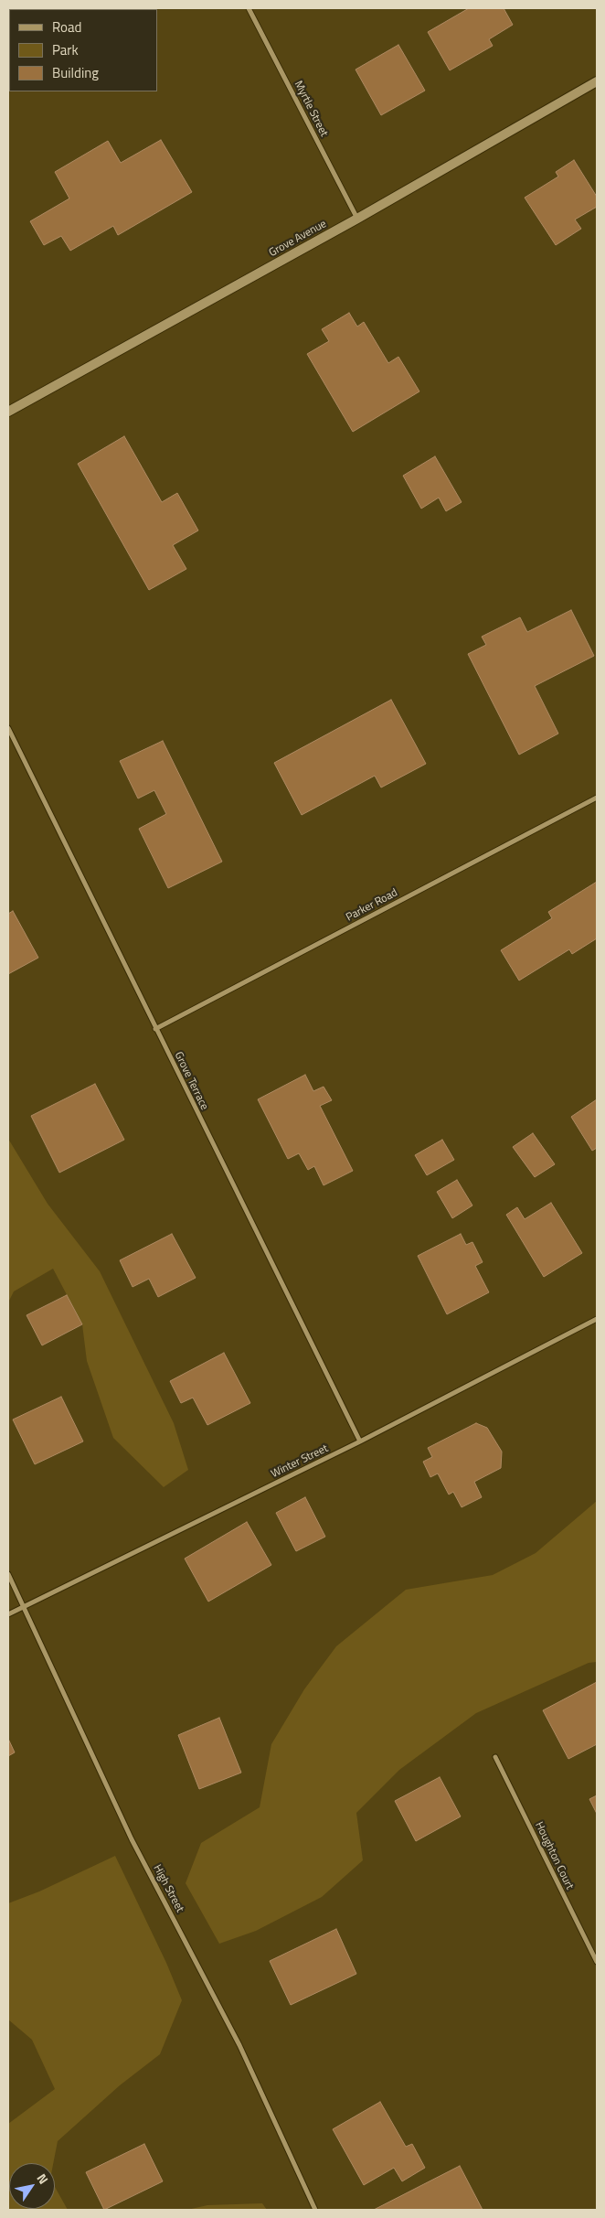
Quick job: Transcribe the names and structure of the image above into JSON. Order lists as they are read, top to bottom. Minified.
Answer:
{"streets":{"street":["Myrtle Street","Grove Avenue","Parker Road","Grove Terrace","Winter Street","Houghton Court","High Street"]},"crossings":[["Myrtle Street","Grove Avenue"],["Parker Road","Grove Terrace"],["Grove Terrace","Winter Street"],["Winter Street","High Street"]],"legend":["Road","Park","Building"],"north":"top right"}
